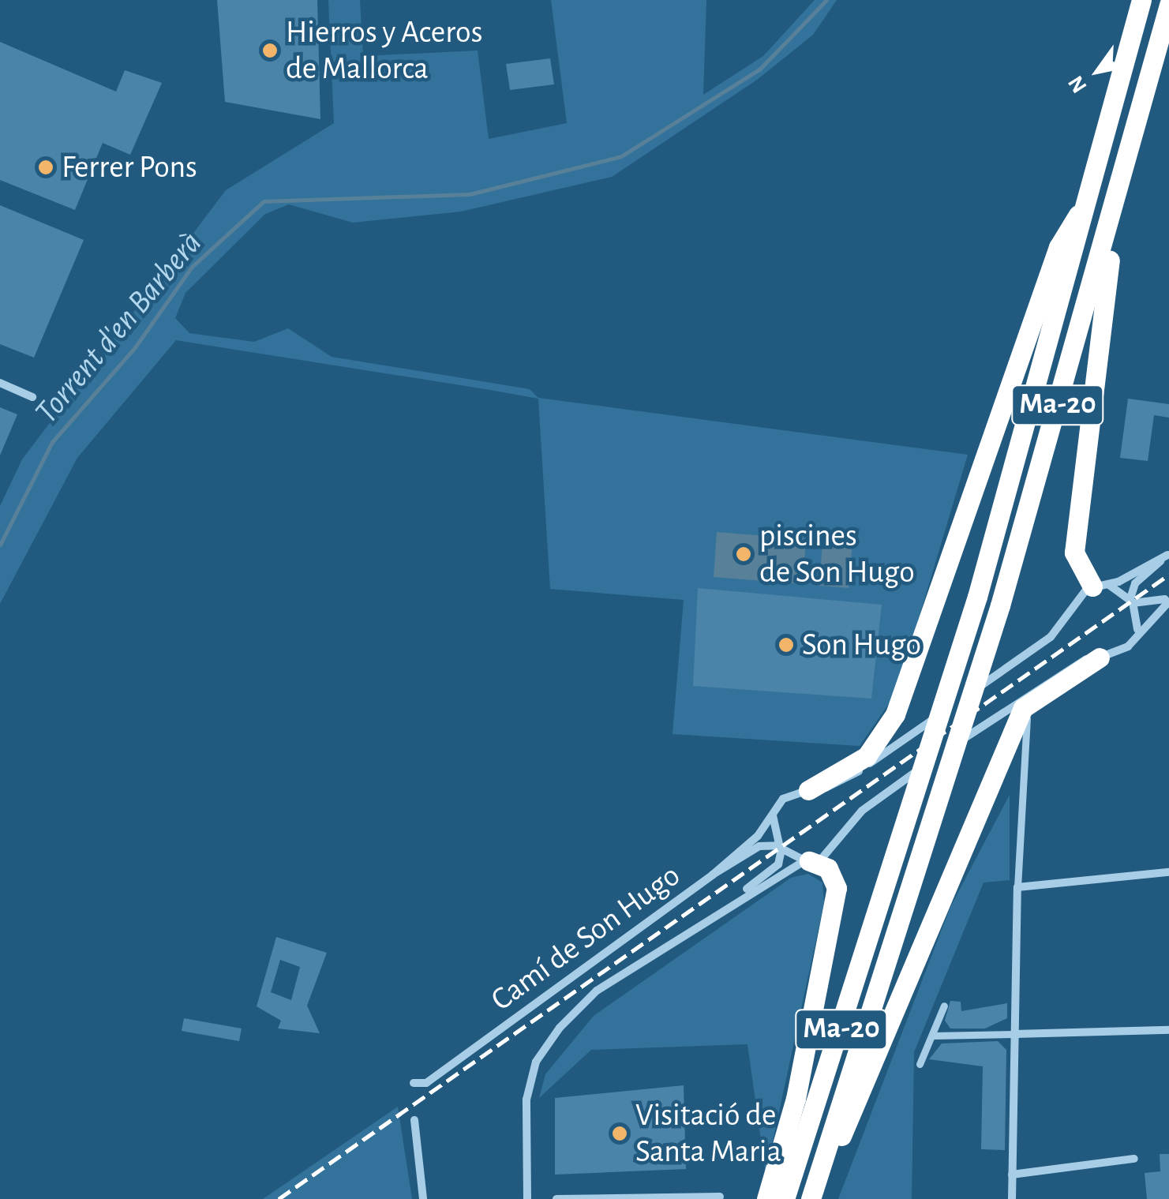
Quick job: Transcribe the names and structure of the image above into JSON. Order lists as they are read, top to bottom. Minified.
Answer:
{"streets":{"highway":["Ma-20"],"street":["Camí de Son Hugo"]},"water":["Torrent d'en Barberà"],"places":["Hierros y Aceros de Mallorca","Ferrer Pons","piscines de Son Hugo","Son Hugo","Visitació de Santa Maria"],"north":"bottom left"}
